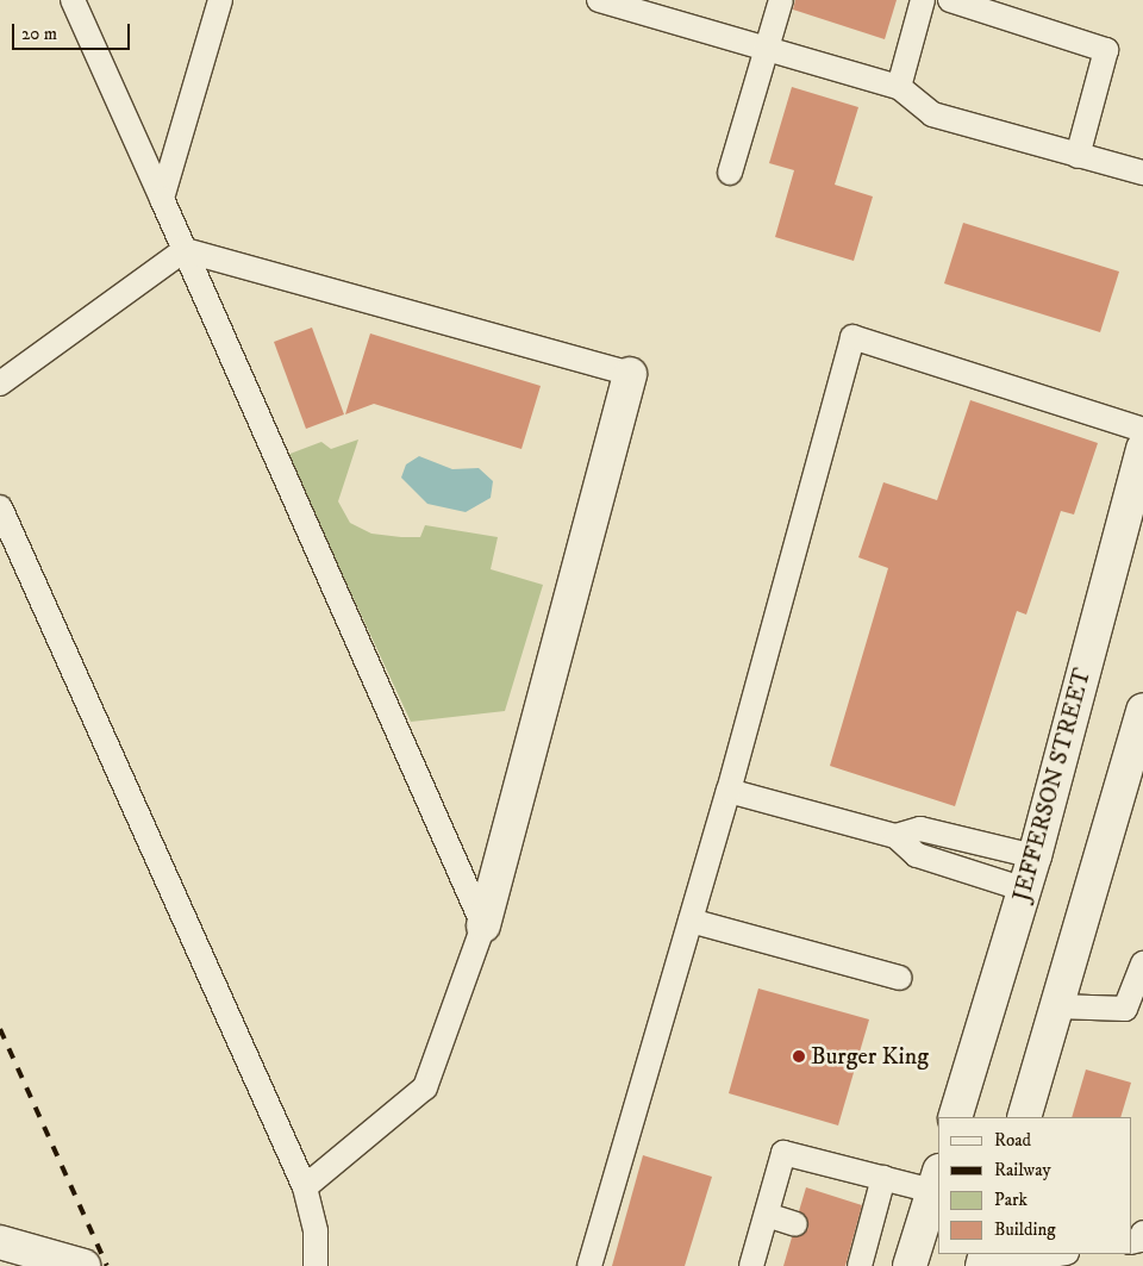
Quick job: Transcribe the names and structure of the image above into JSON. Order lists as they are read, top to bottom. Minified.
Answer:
{"streets":{"main road":["JEFFERSON STREET"]},"places":["Burger King"],"legend":["Road","Railway","Park","Building"],"scale_bar":"20 m"}
